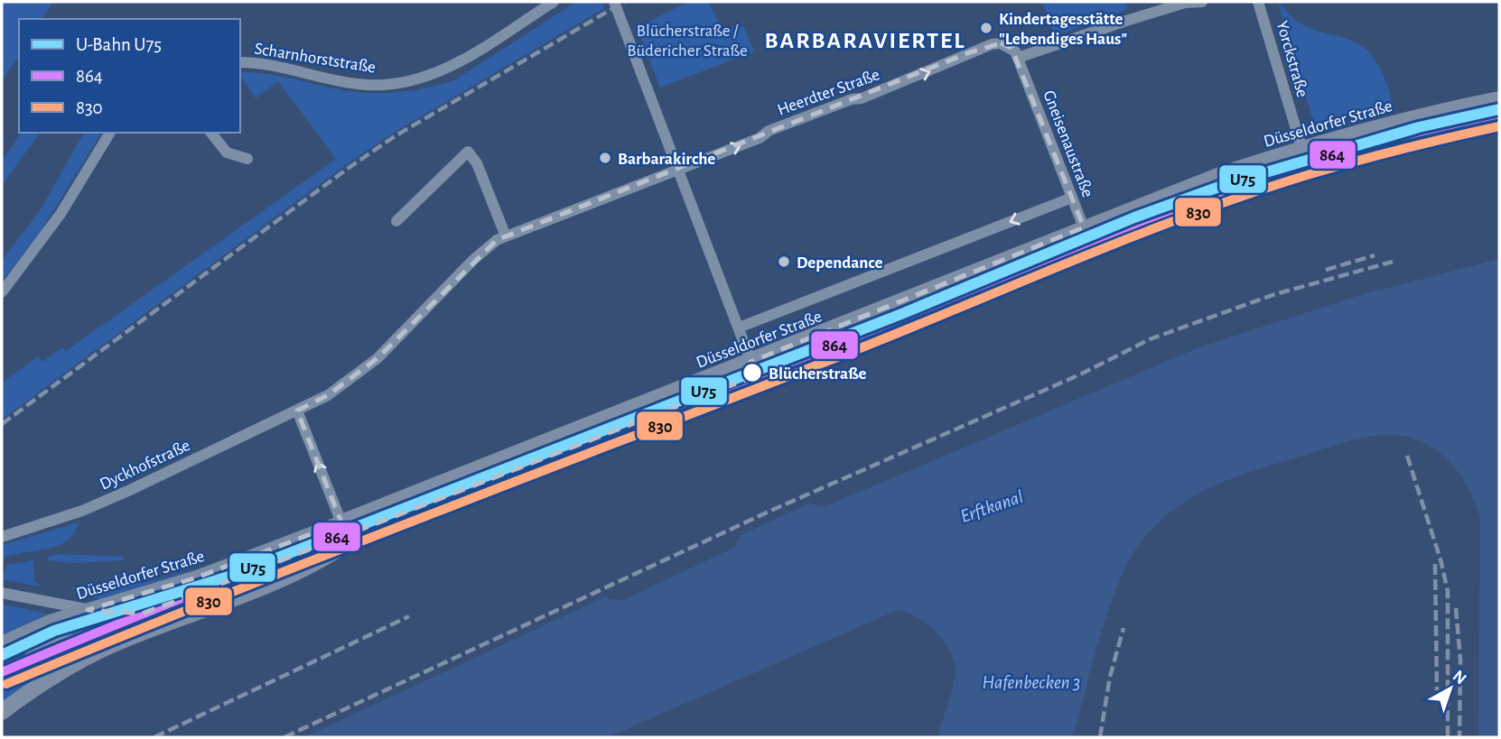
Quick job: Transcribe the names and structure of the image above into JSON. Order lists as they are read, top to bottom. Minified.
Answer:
{"streets":{"main road":["Düsseldorfer Straße"],"street":["Scharnhorststraße","Yorckstraße","Heerdter Straße","Gneisenaustraße","Dyckhofstraße"]},"crossings":[["Yorckstraße","Düsseldorfer Straße"],["Heerdter Straße","Gneisenaustraße"],["Heerdter Straße","Dyckhofstraße"],["Düsseldorfer Straße","Gneisenaustraße"]],"one_way":["Heerdter Straße"],"districts":["BARBARAVIERTEL"],"water":["Erftkanal","Hafenbecken 3"],"parks":["Blücherstraße / Büdericher Straße"],"places":["Kindertagesstätte \"Lebendiges Haus\"","Barbarakirche","Dependance","Blücherstraße"],"lines":["metro line U75","transit line 864","transit line 830"],"legend":["U-Bahn U75","864","830"],"north":"top right"}
